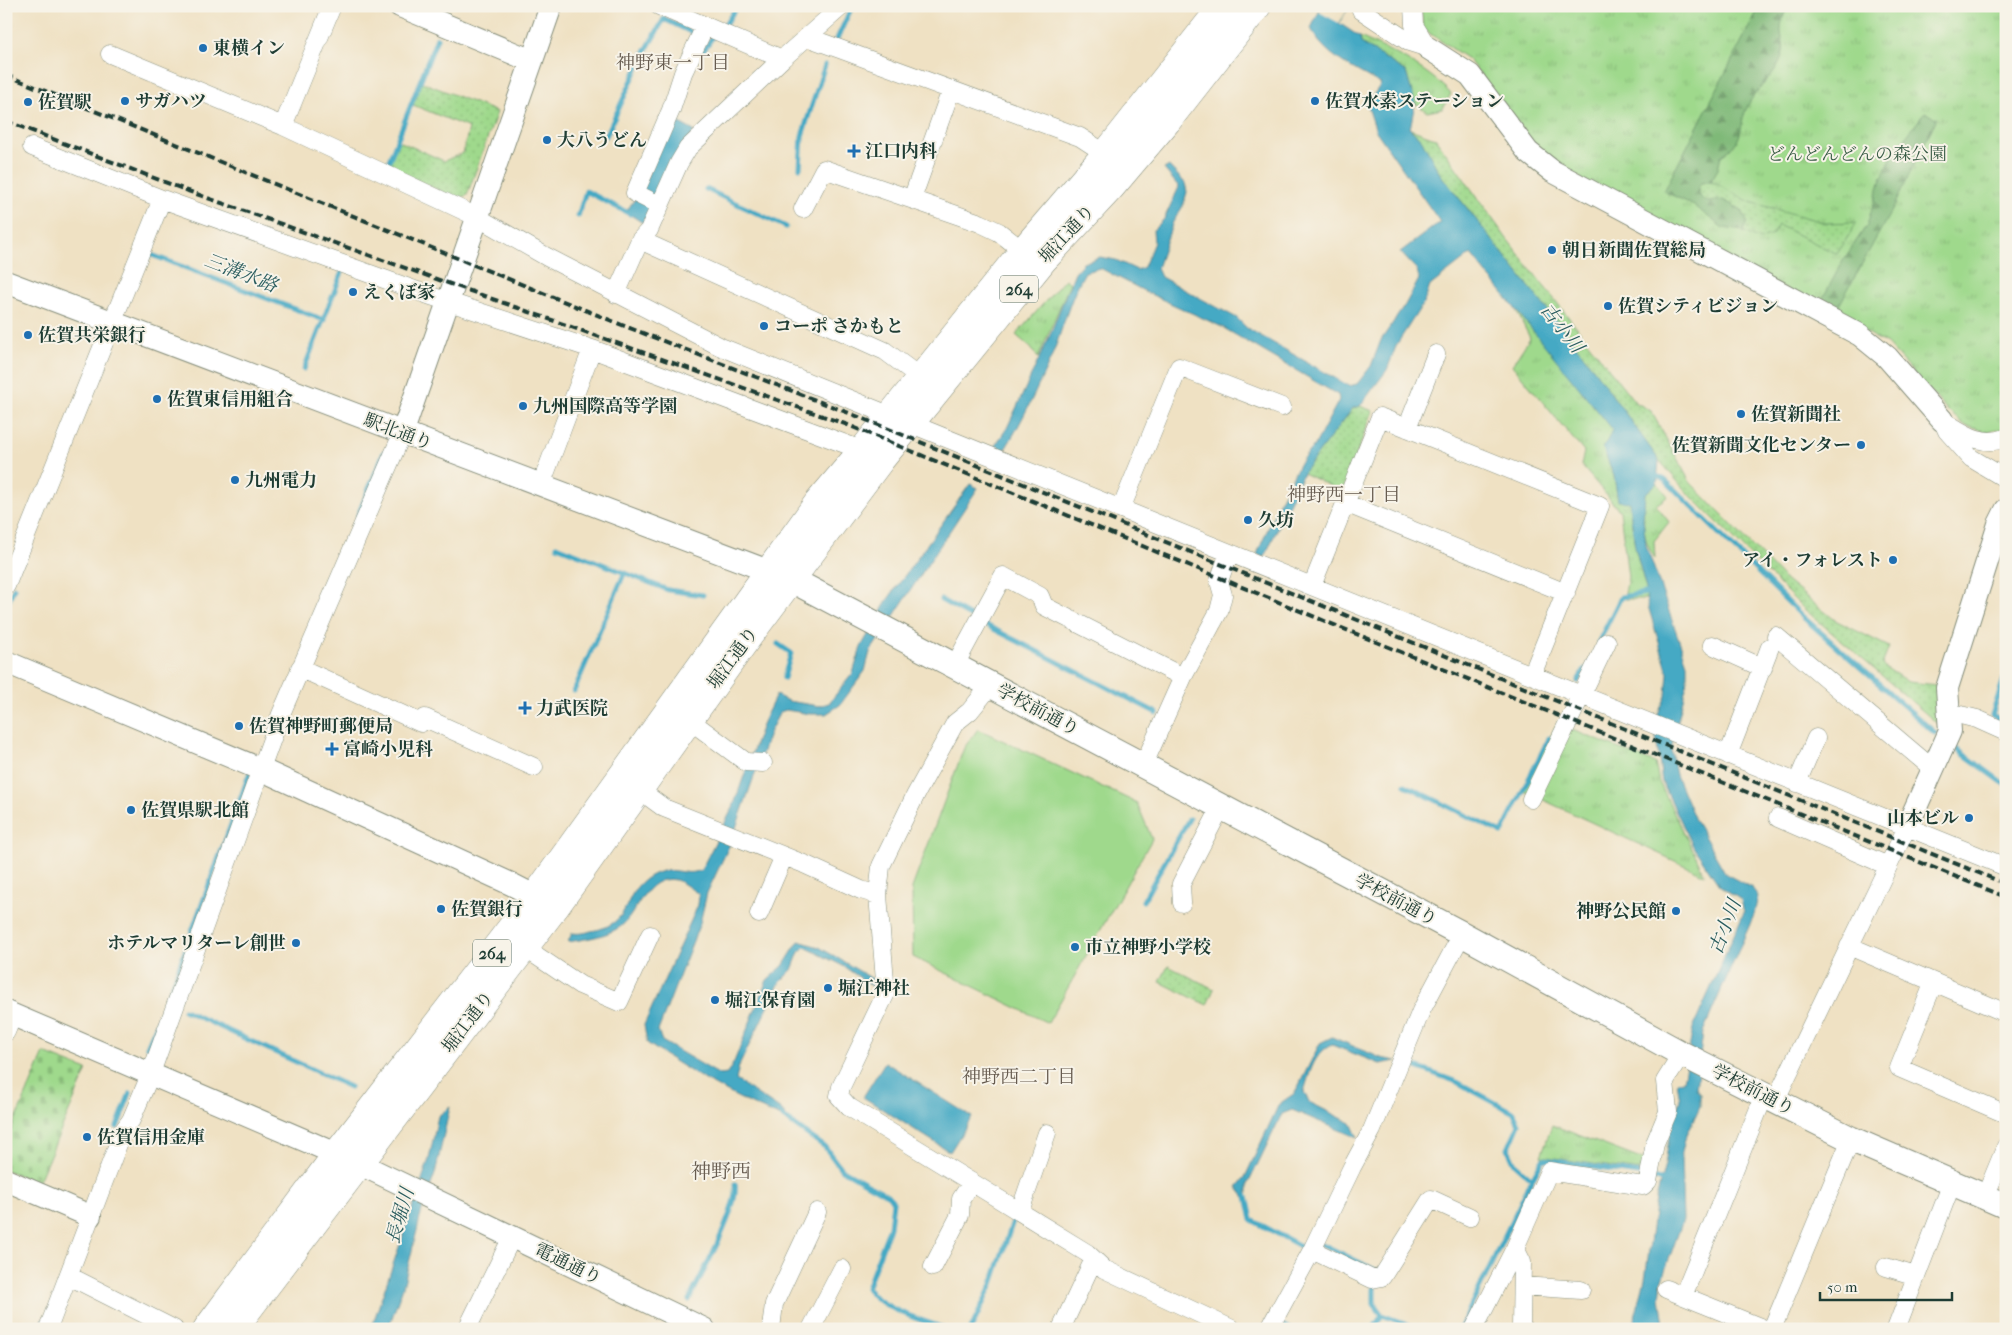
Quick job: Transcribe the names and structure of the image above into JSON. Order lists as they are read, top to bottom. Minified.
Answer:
{"streets":{"highway":["堀江通り","264"],"main road":["学校前通り"],"street":["駅北通り","電通通り"]},"crossings":[["堀江通り","駅北通り"],["堀江通り","学校前通り"],["堀江通り","電通通り"],["駅北通り","学校前通り"]],"districts":["神野東一丁目","神野西一丁目","神野西二丁目","神野西"],"water":["三溝水路","古小川","長堀川"],"parks":["どんどんどんの森公園"],"places":{"other":["東横イン","サガハツ","佐賀水素ステーション","佐賀駅","大八うどん","朝日新聞佐賀総局","えくぼ家","佐賀シティビジョン","コーポ さかもと","佐賀共栄銀行","佐賀東信用組合","九州国際高等学園","佐賀新聞社","佐賀新聞文化センター","九州電力","久坊","アイ・フォレスト","佐賀神野町郵便局","佐賀県駅北館","山本ビル","佐賀銀行","神野公民館","ホテルマリターレ創世","市立神野小学校","堀江神社","堀江保育園","佐賀信用金庫"],"health":["江口内科","力武医院","富崎小児科"]},"scale_bar":"50 m"}
